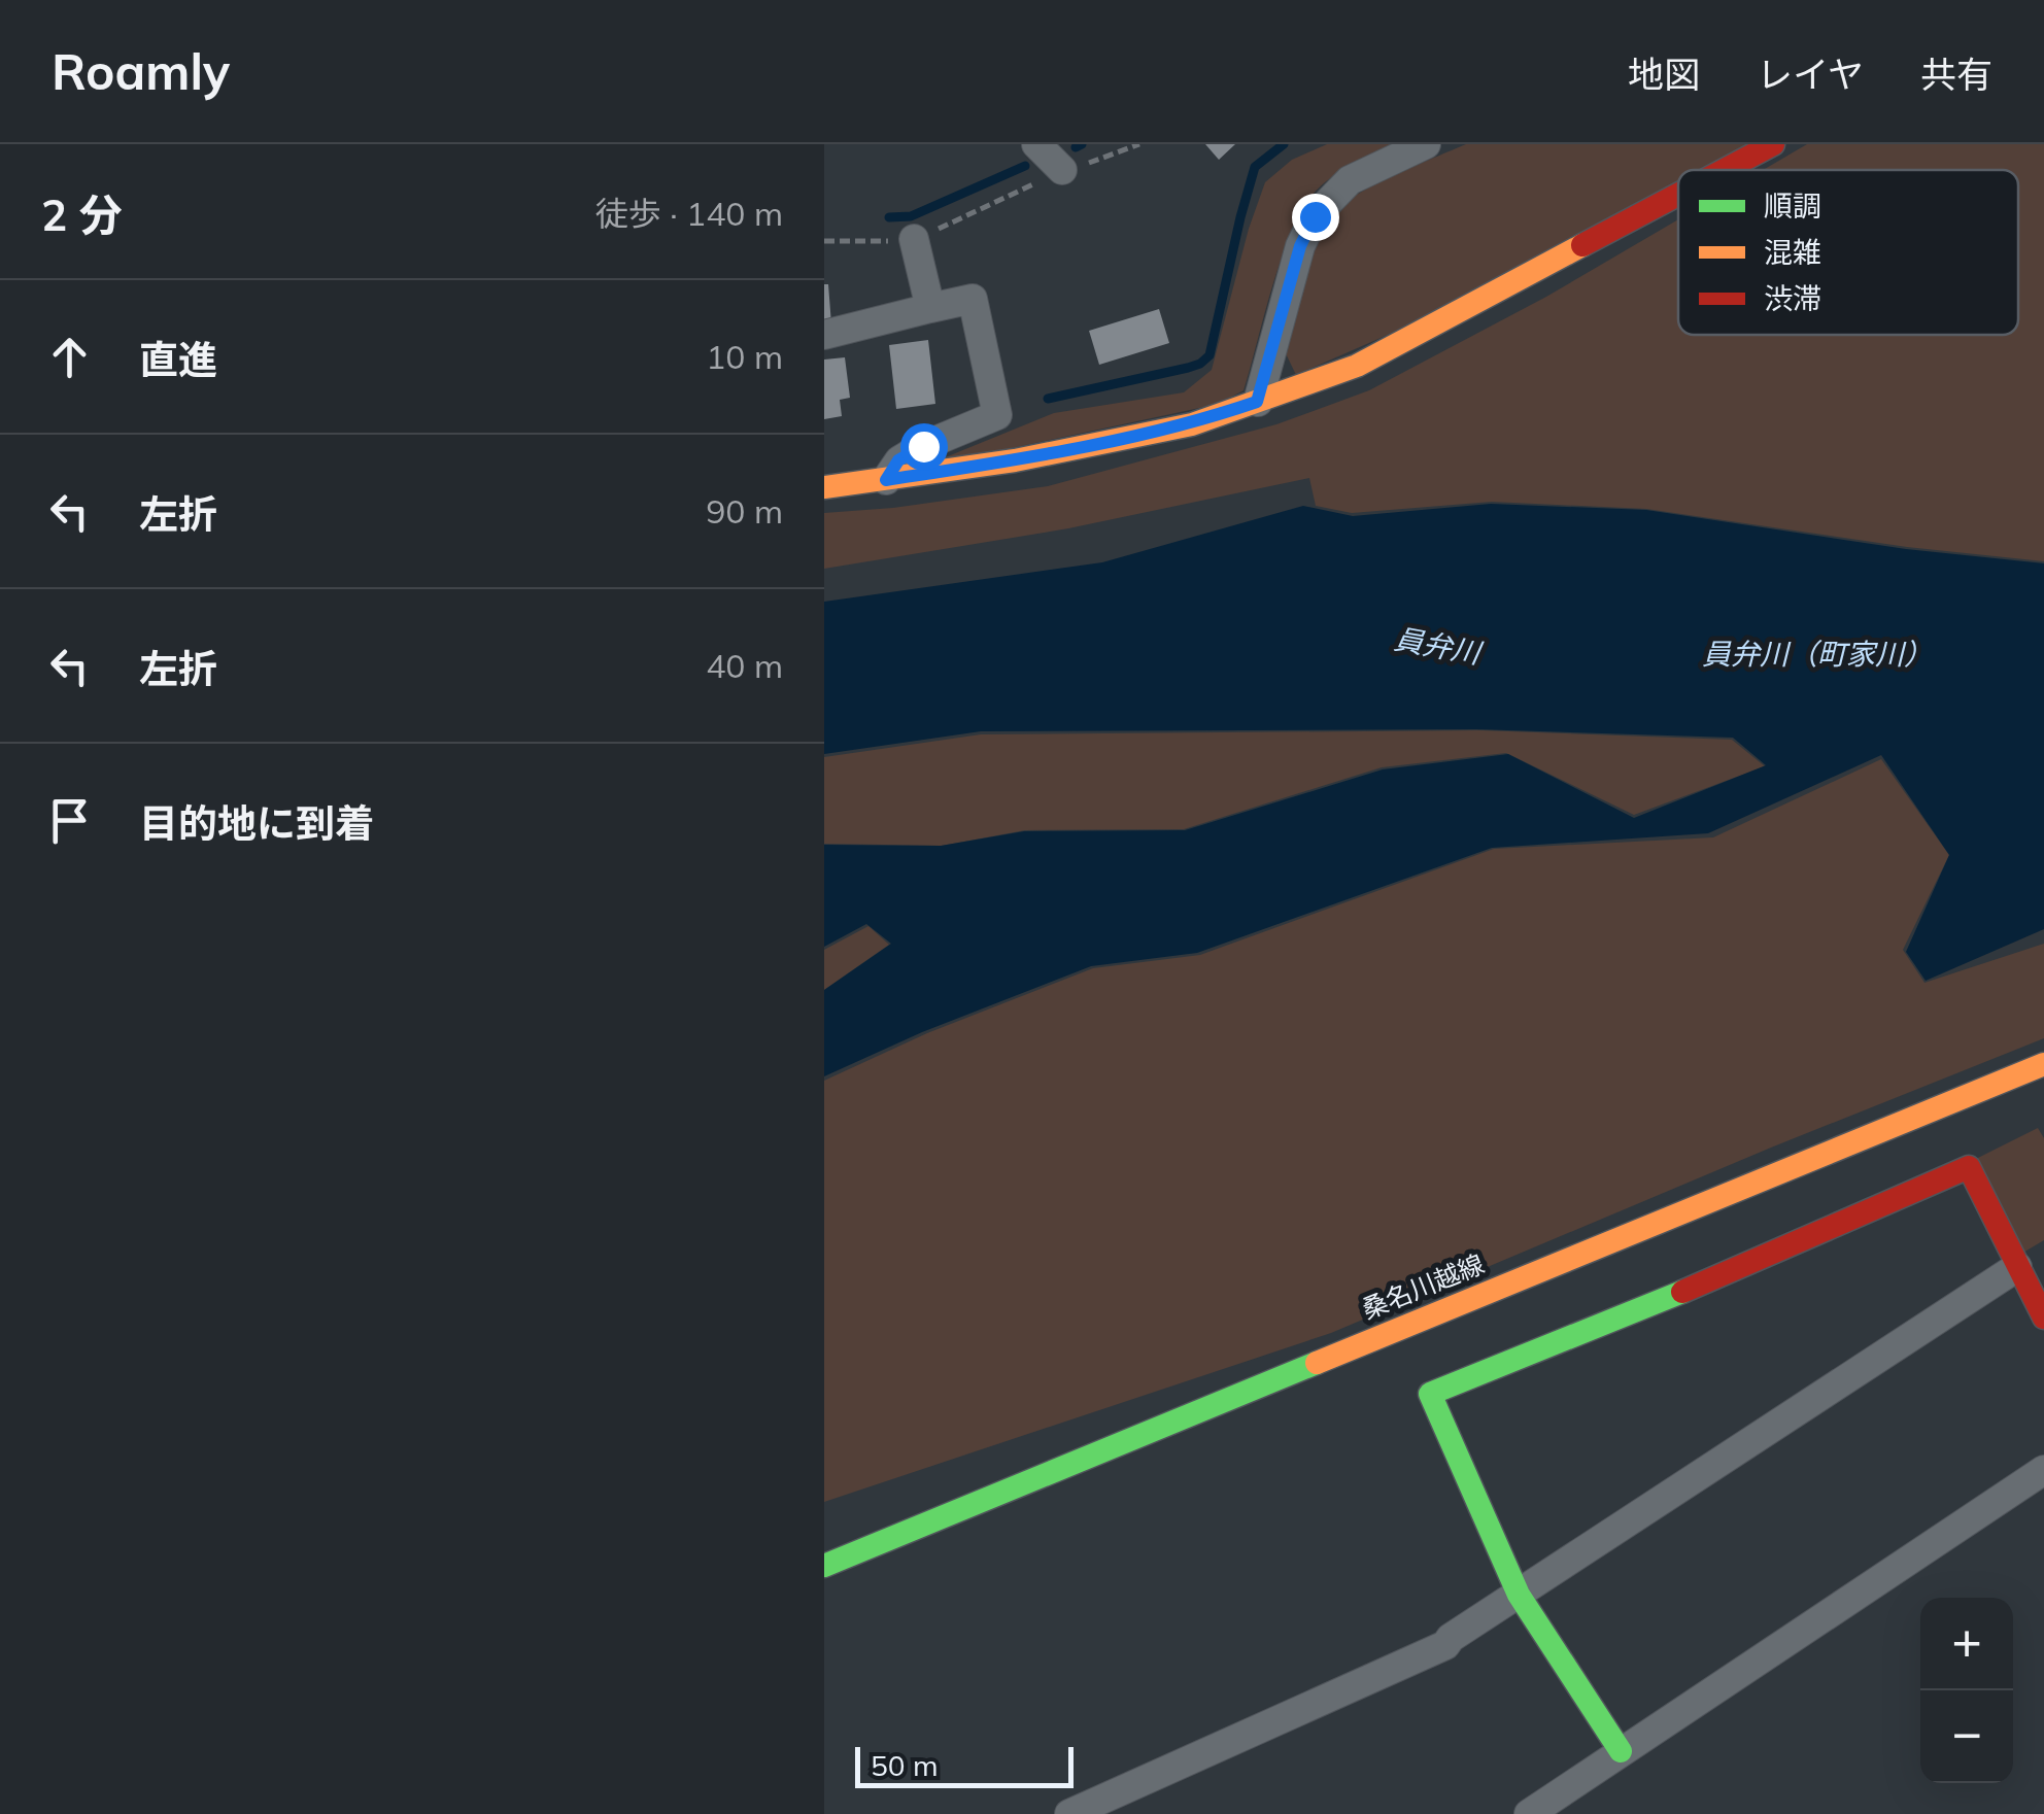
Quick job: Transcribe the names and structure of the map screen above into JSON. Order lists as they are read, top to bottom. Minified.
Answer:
{"streets":{"street":["桑名川越線"]},"water":["員弁川","員弁川（町家川）"],"legend":["順調","混雑","渋滞"],"scale_bar":"50 m","page":{"header":"Roamly","nav":["地図","レイヤ","共有"],"heading":["2 分","徒歩 · 140 m"],"list":[["直進","10 m"],["左折","90 m"],["左折","40 m"],"目的地に到着"],"map_buttons":["+","−"],"scale":"50 m"}}
